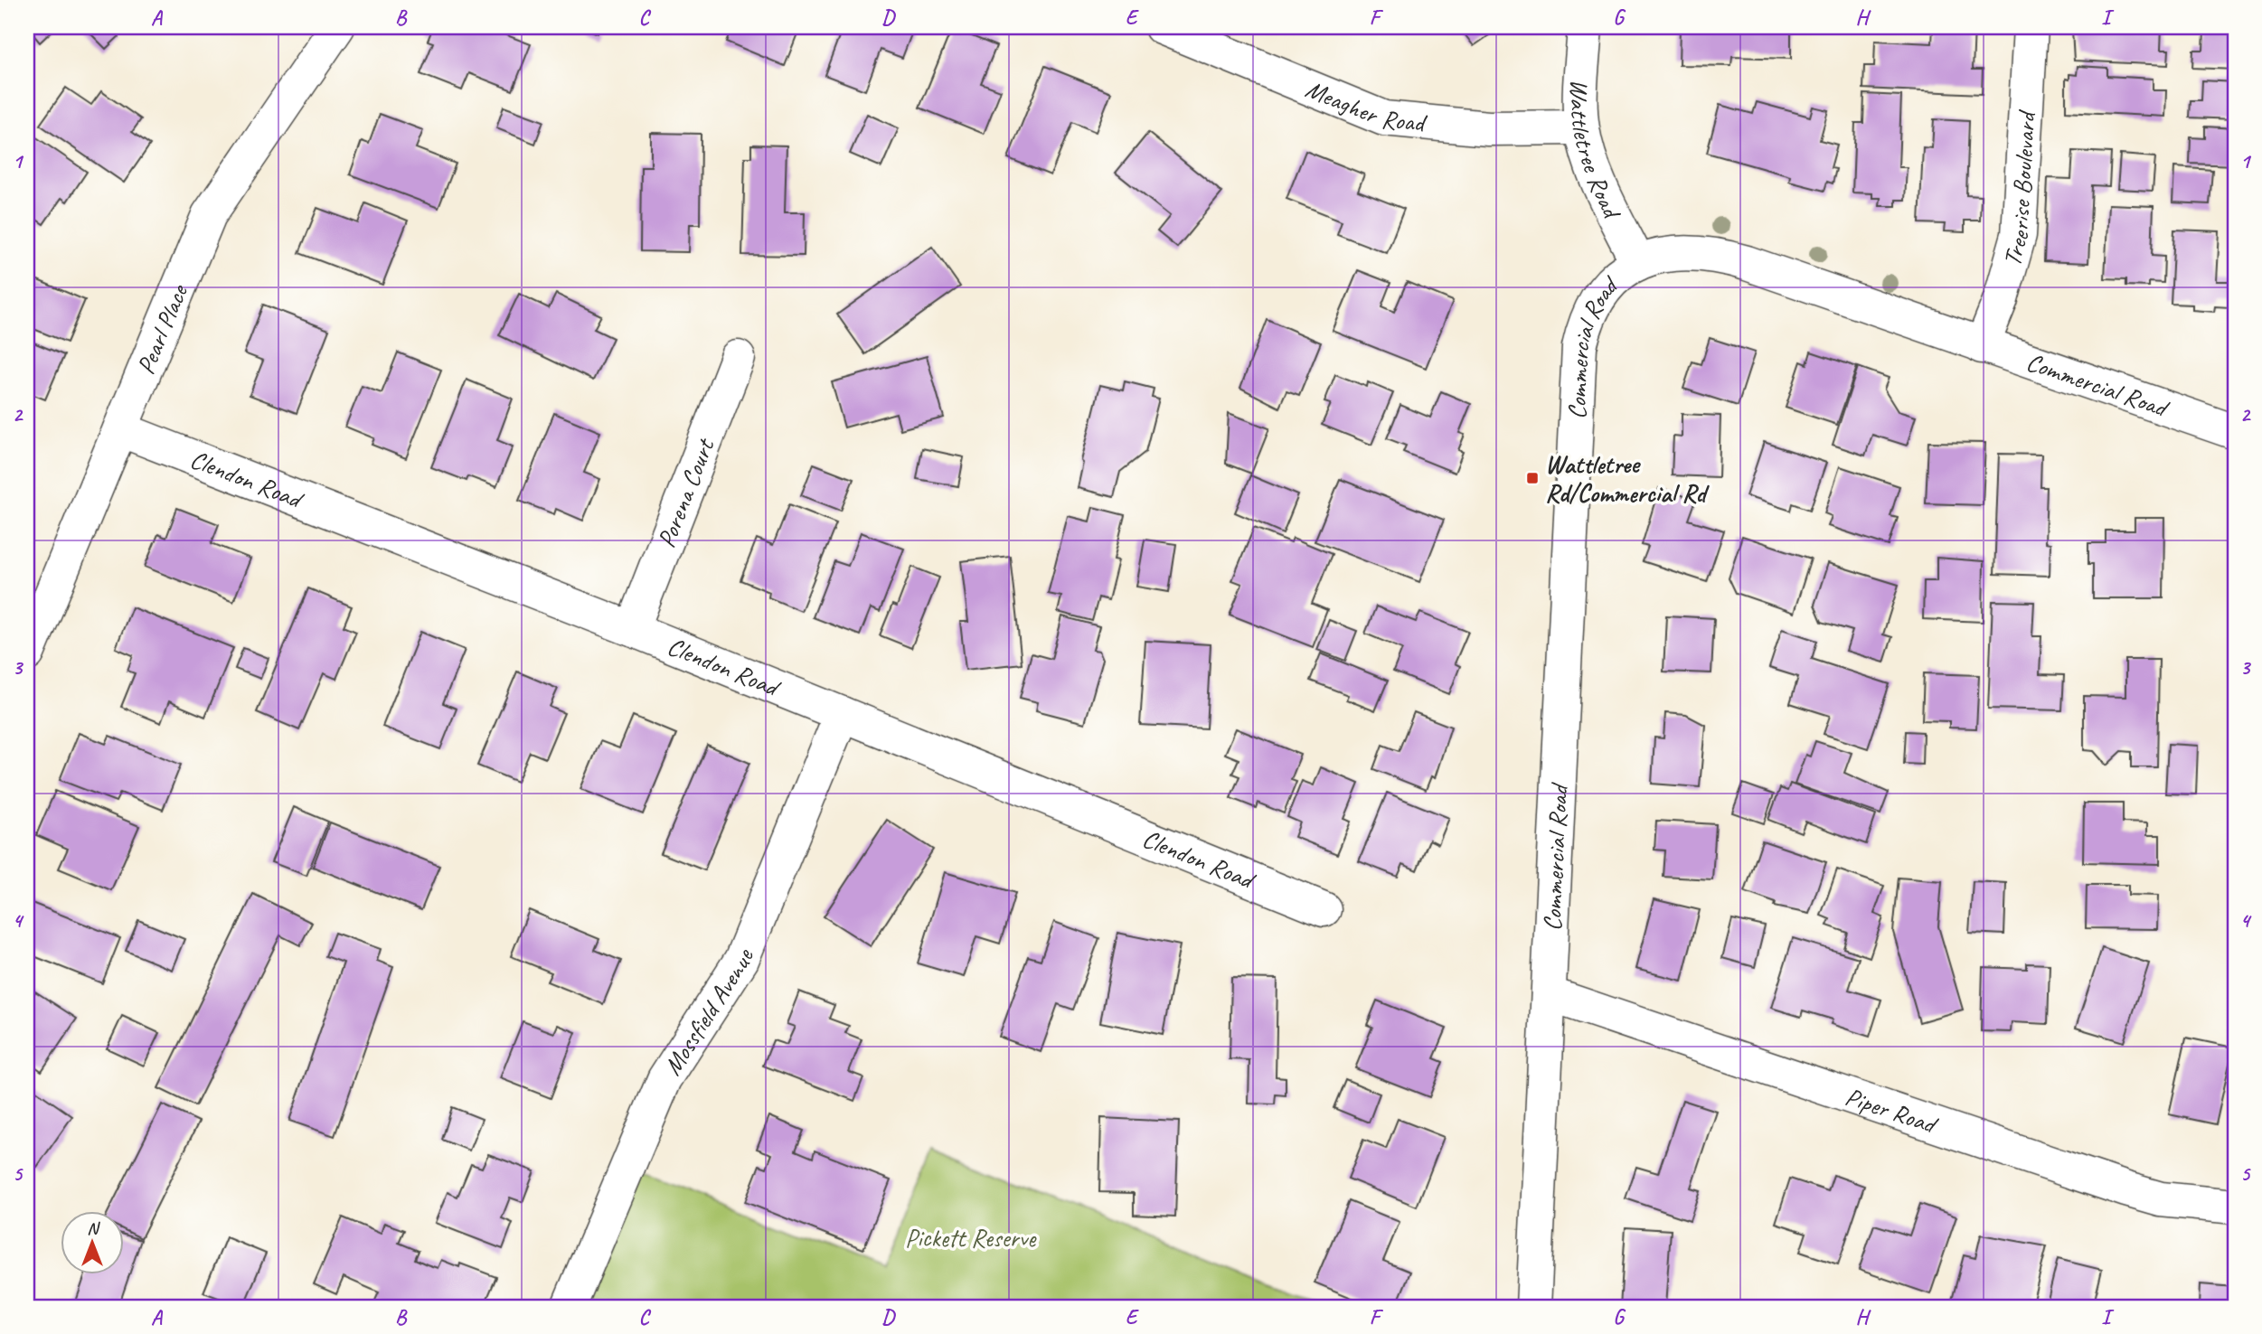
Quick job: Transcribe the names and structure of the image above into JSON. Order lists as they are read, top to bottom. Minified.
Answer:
{"streets":{"street":["Meagher Road","Wattletree Road","Treerise Boulevard","Pearl Place","Commercial Road","Clendon Road","Porena Court","Mossfield Avenue","Piper Road"]},"crossings":[["Meagher Road","Wattletree Road"],["Wattletree Road","Commercial Road"],["Treerise Boulevard","Commercial Road"],["Pearl Place","Clendon Road"],["Commercial Road","Piper Road"],["Clendon Road","Porena Court"],["Clendon Road","Mossfield Avenue"]],"parks":["Pickett Reserve"],"places":{"transit":["Wattletree Rd/Commercial Rd"]},"north":"top","grid":{"columns":["A","B","C","D","E","F","G","H","I"],"rows":["1","2","3","4","5"]}}
